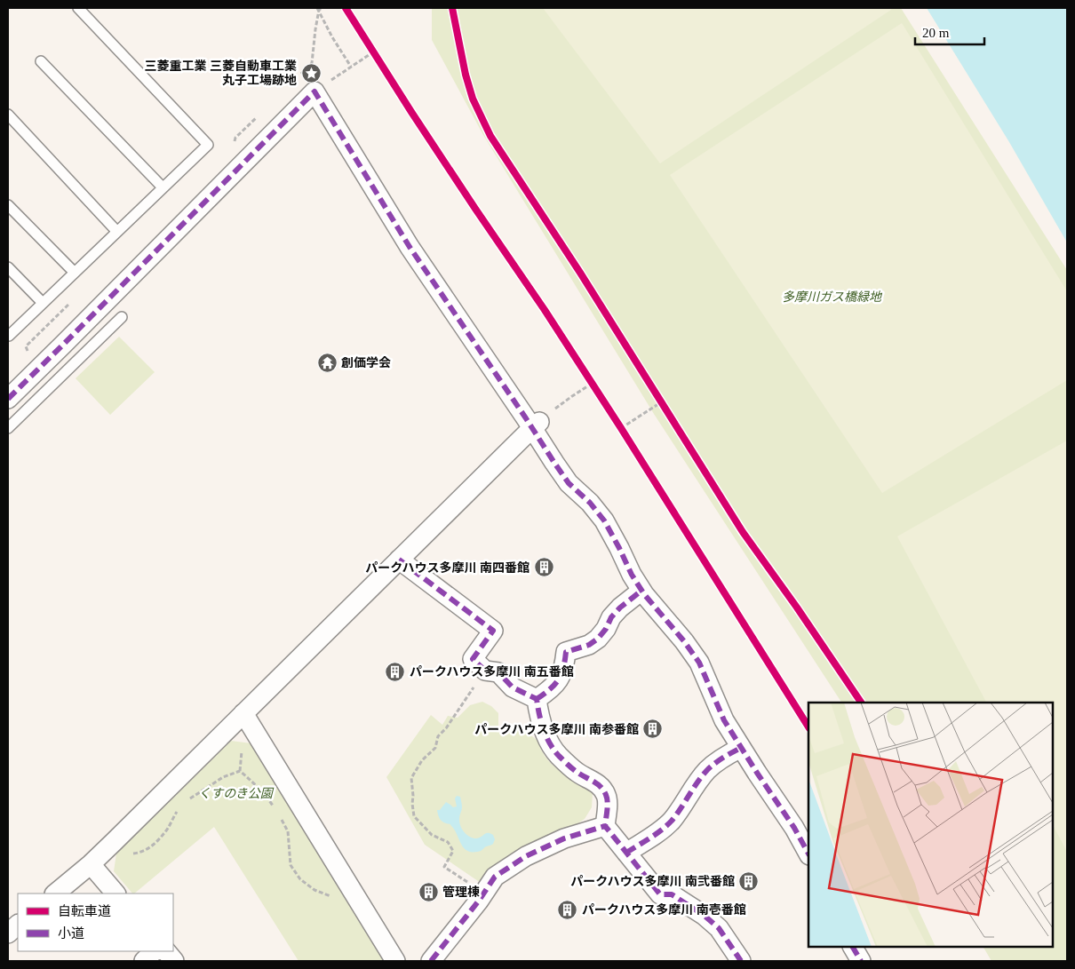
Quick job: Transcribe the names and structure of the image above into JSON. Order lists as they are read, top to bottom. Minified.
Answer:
{"parks":["多摩川ガス橋緑地","くすのき公園"],"places":{"place":["三菱重工業 三菱自動車工業 丸子工場跡地"],"temple":["創価学会"],"building":["パークハウス多摩川 南四番館","パークハウス多摩川 南五番館","パークハウス多摩川 南参番館","パークハウス多摩川 南弐番館","管理棟","パークハウス多摩川 南壱番館"]},"legend":["自転車道","小道"],"scale_bar":"20 m"}
